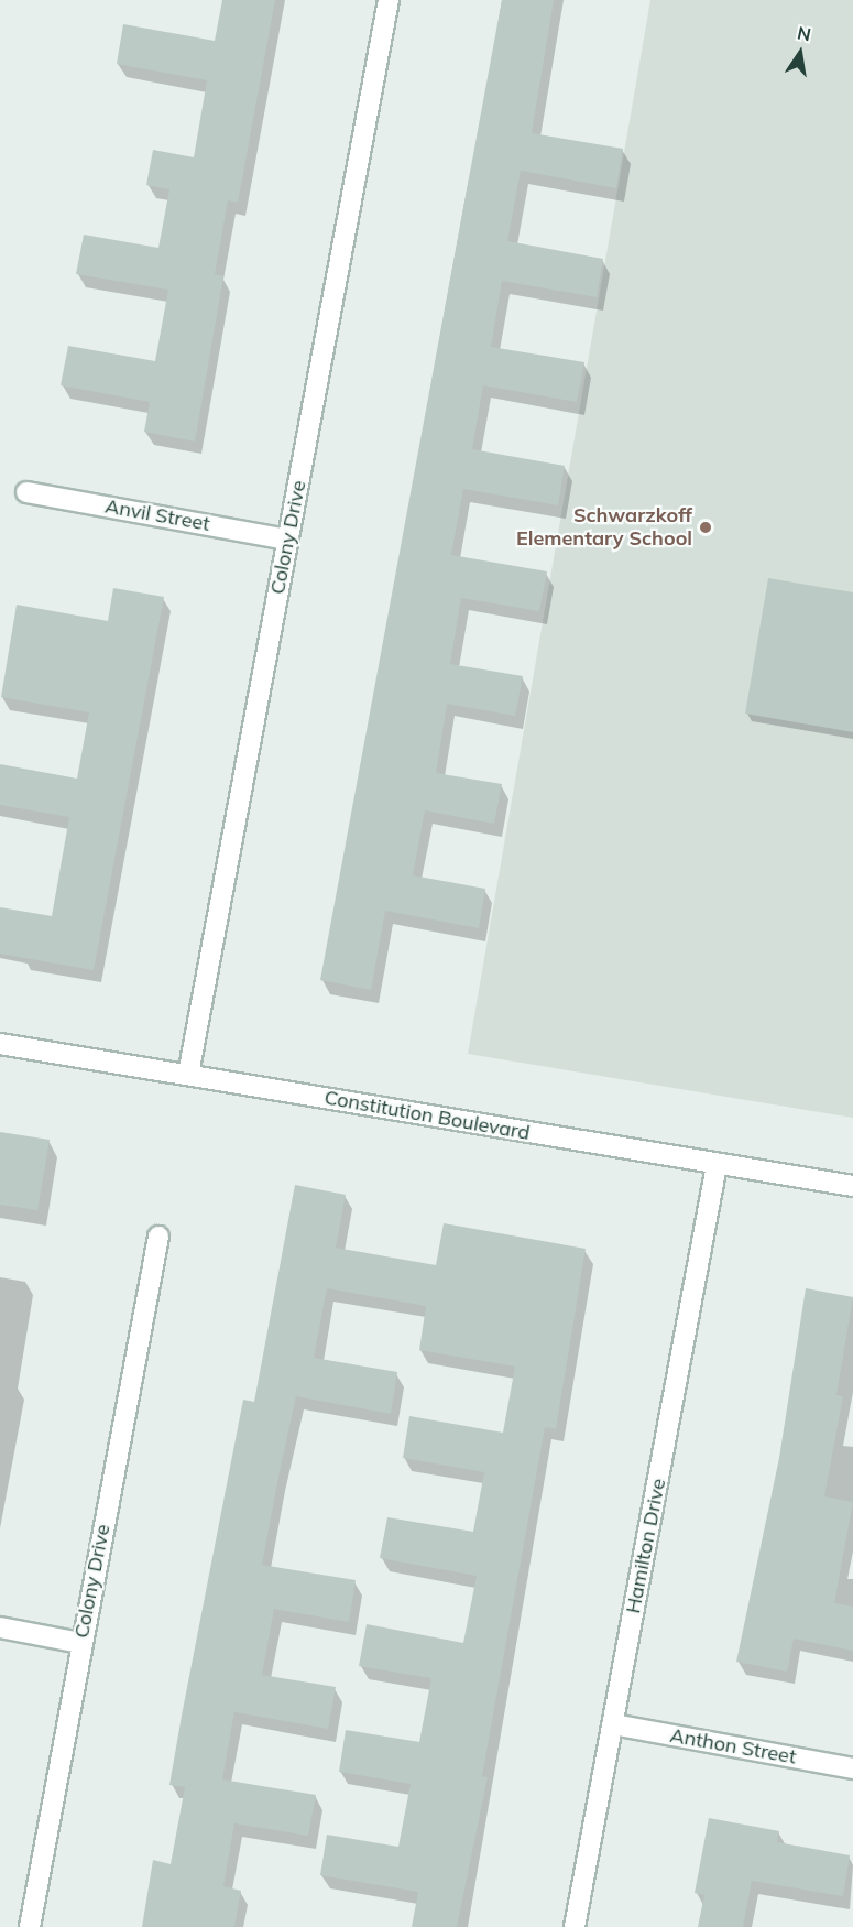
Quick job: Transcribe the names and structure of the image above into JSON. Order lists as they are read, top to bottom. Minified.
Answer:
{"streets":{"street":["Anvil Street","Colony Drive","Constitution Boulevard","Hamilton Drive","Anthon Street"]},"crossings":[["Anvil Street","Colony Drive"],["Colony Drive","Constitution Boulevard"],["Constitution Boulevard","Hamilton Drive"],["Hamilton Drive","Anthon Street"]],"places":["Schwarzkoff Elementary School"],"north":"top"}
